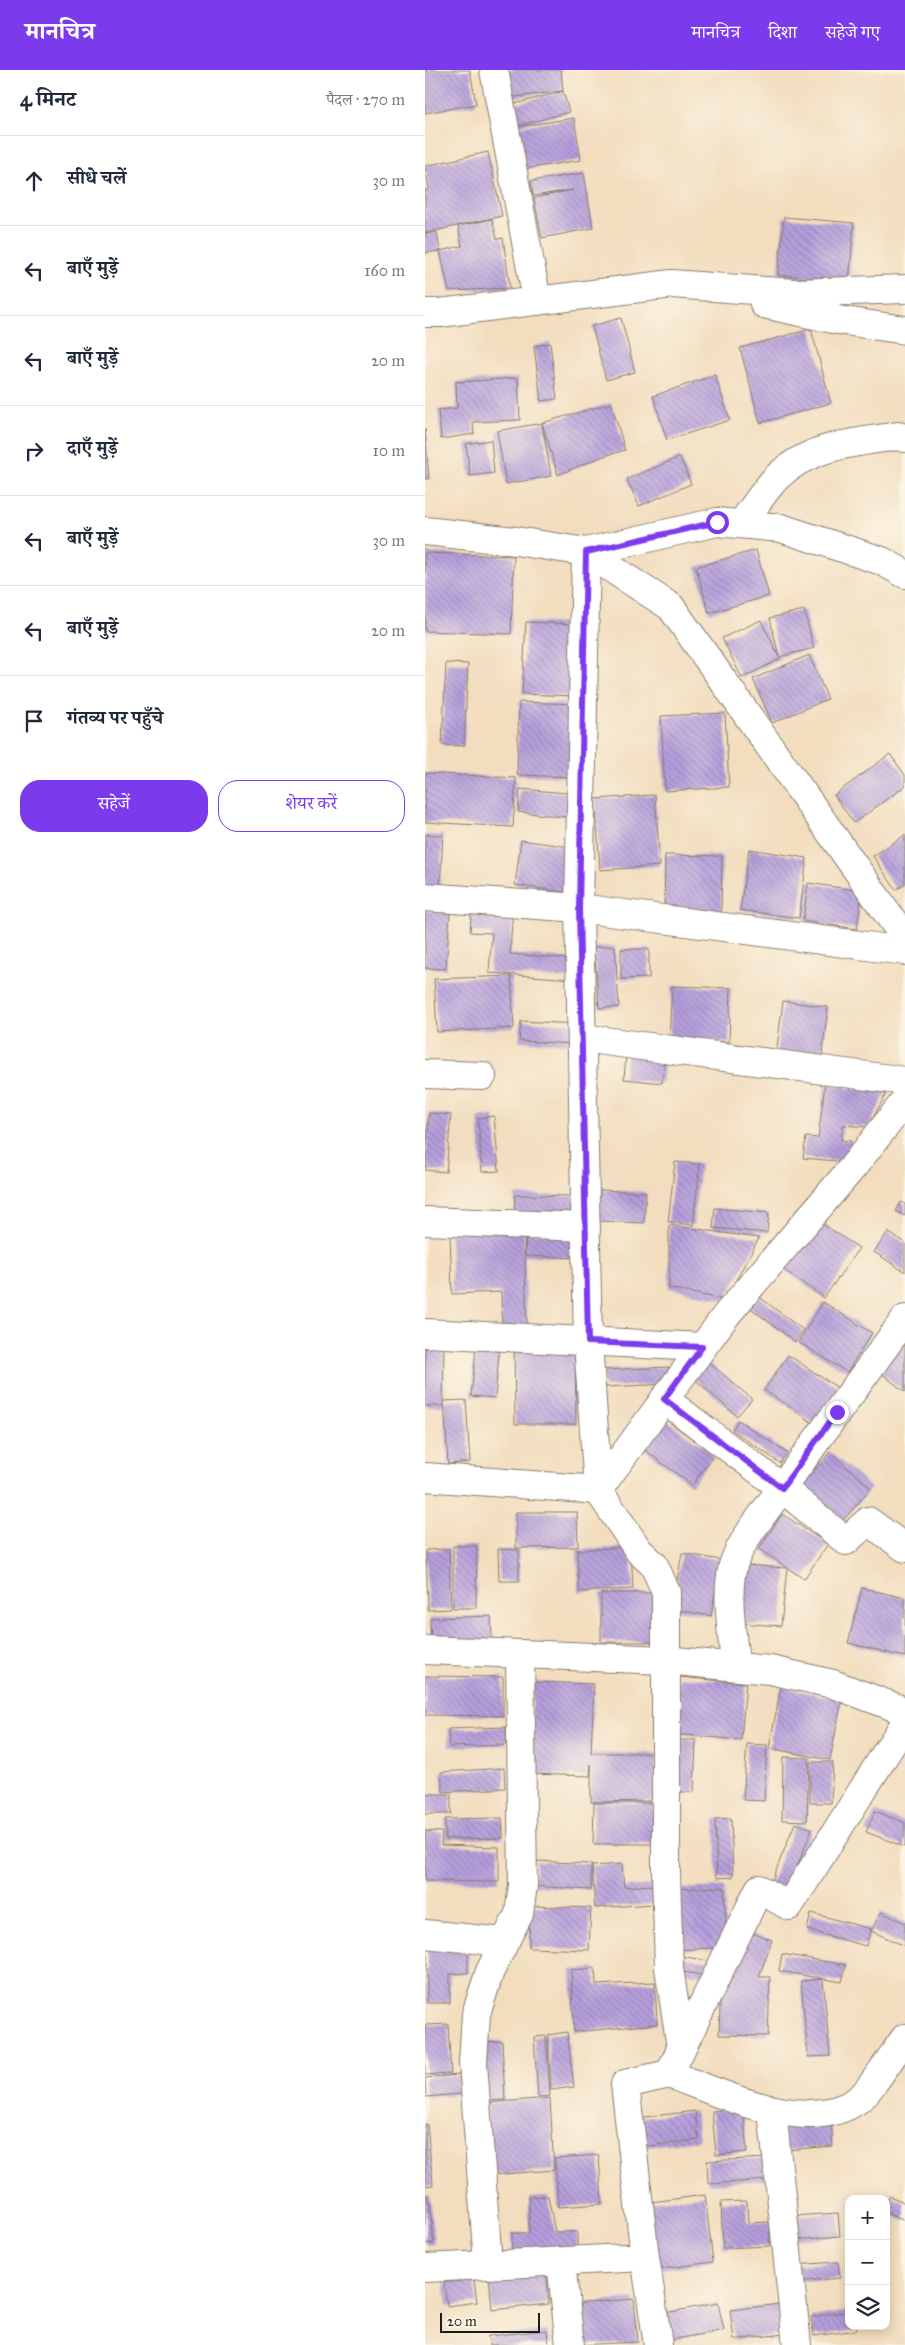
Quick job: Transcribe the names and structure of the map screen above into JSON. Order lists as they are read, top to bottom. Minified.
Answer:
{"scale_bar":"20 m","page":{"header":"मानचित्र","nav":["मानचित्र","दिशा","सहेजे गए"],"heading":["4 मिनट","पैदल · 270 m"],"list":[["सीधे चलें","30 m"],["बाएँ मुड़ें","160 m"],["बाएँ मुड़ें","20 m"],["दाएँ मुड़ें","10 m"],["बाएँ मुड़ें","30 m"],["बाएँ मुड़ें","20 m"],"गंतव्य पर पहुँचे"],"buttons":["सहेजें","शेयर करें"],"map_buttons":["+","−"],"scale":"20 m"}}
